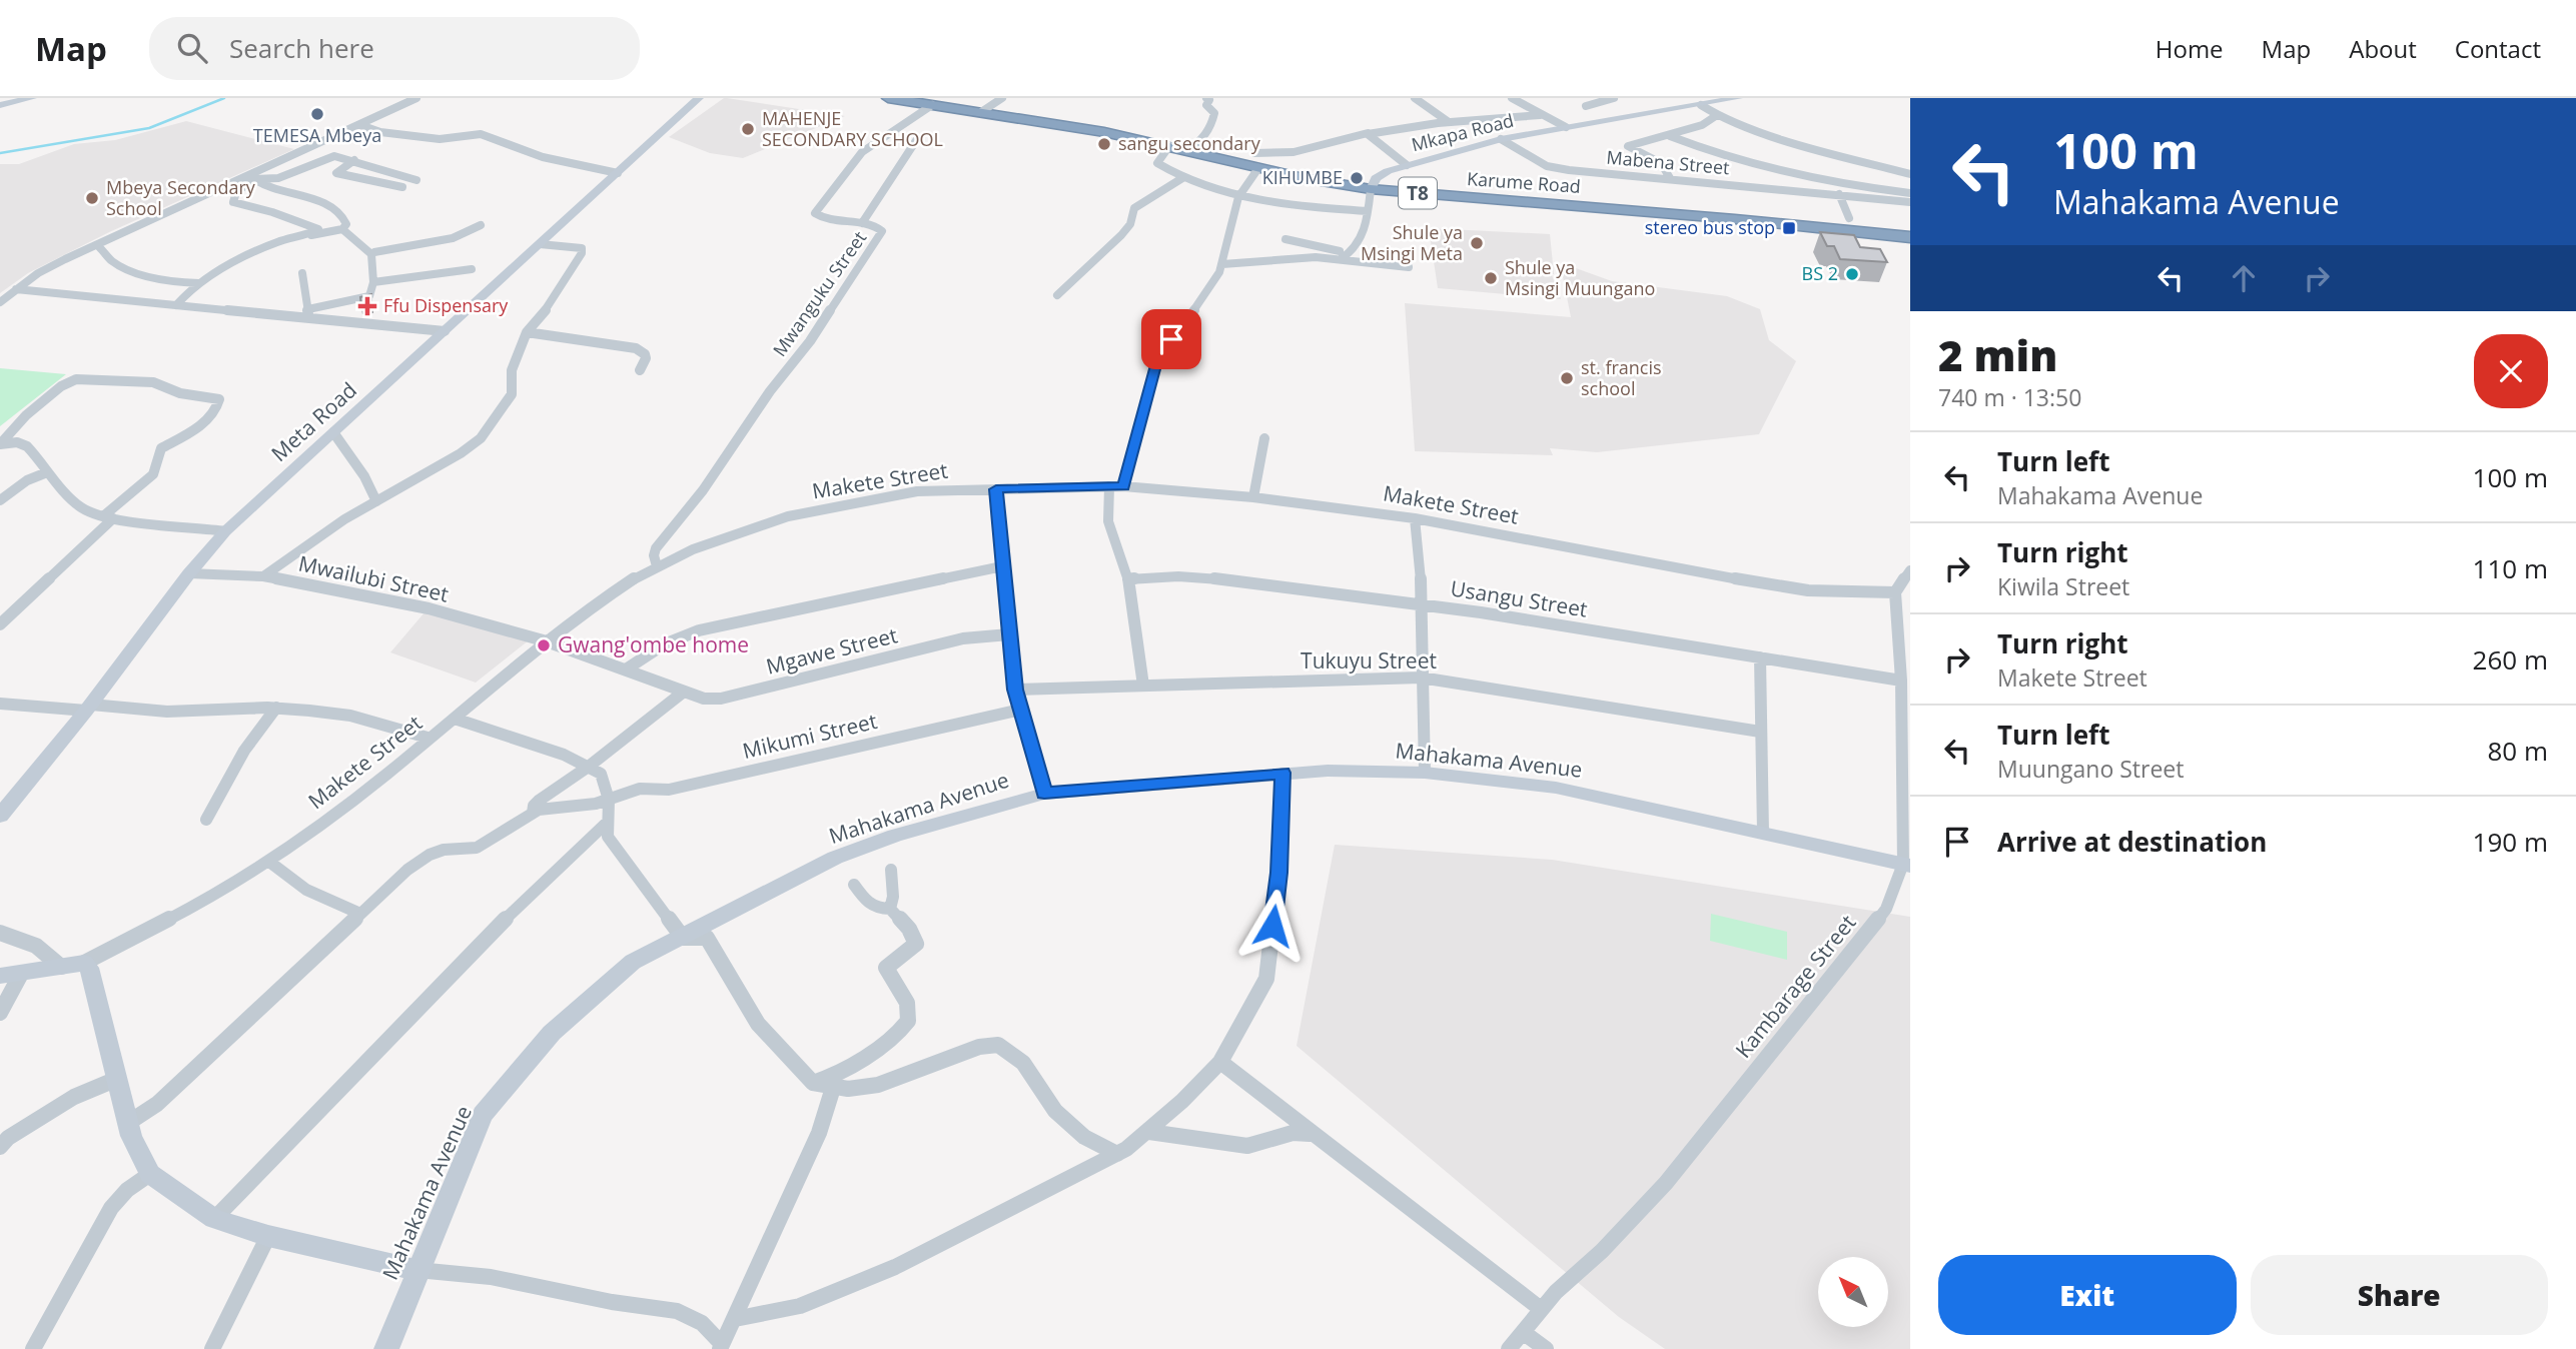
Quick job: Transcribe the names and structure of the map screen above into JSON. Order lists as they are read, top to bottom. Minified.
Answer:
{"streets":{"highway":["Karume Road","T8"],"street":["Mkapa Road","Mabena Street","Mwanguku Street","Meta Road","Makete Street","Mwailubi Street","Usangu Street","Mgawe Street","Tukuyu Street","Mikumi Street","Mahakama Avenue","Kambarage Street"]},"crossings":[["Mkapa Road","Mabena Street"],["Mkapa Road","Karume Road"],["Karume Road","T8"],["Karume Road","Mwanguku Street"],["T8","Mwanguku Street"],["Mwanguku Street","Makete Street"],["Meta Road","Mwailubi Street"],["Makete Street","Mwailubi Street"],["Makete Street","Mgawe Street"],["Makete Street","Kambarage Street"],["Mwailubi Street","Mgawe Street"],["Usangu Street","Kambarage Street"],["Mahakama Avenue","Kambarage Street"]],"places":{"other":["TEMESA Mbeya","MAHENJE SECONDARY SCHOOL","sangu secondary","KIHUMBE","Mbeya Secondary School","Shule ya Msingi Meta","BS 2","Shule ya Msingi Muungano","st. francis school","Gwang'ombe home"],"transit":["stereo bus stop"],"health":["Ffu Dispensary"]},"north":"top left","page":{"header":"Map","search":"Search here","nav":["Home","Map","About","Contact"],"turn":["100 m","Mahakama Avenue"],"heading":["2 min","740 m · 13:50"],"list":[{"name":"Turn left","note":"Mahakama Avenue","value":"100 m"},{"name":"Turn right","note":"Kiwila Street","value":"110 m"},{"name":"Turn right","note":"Makete Street","value":"260 m"},{"name":"Turn left","note":"Muungano Street","value":"80 m"},{"name":"Arrive at destination","value":"190 m"}],"buttons":["Exit","Share"]}}
